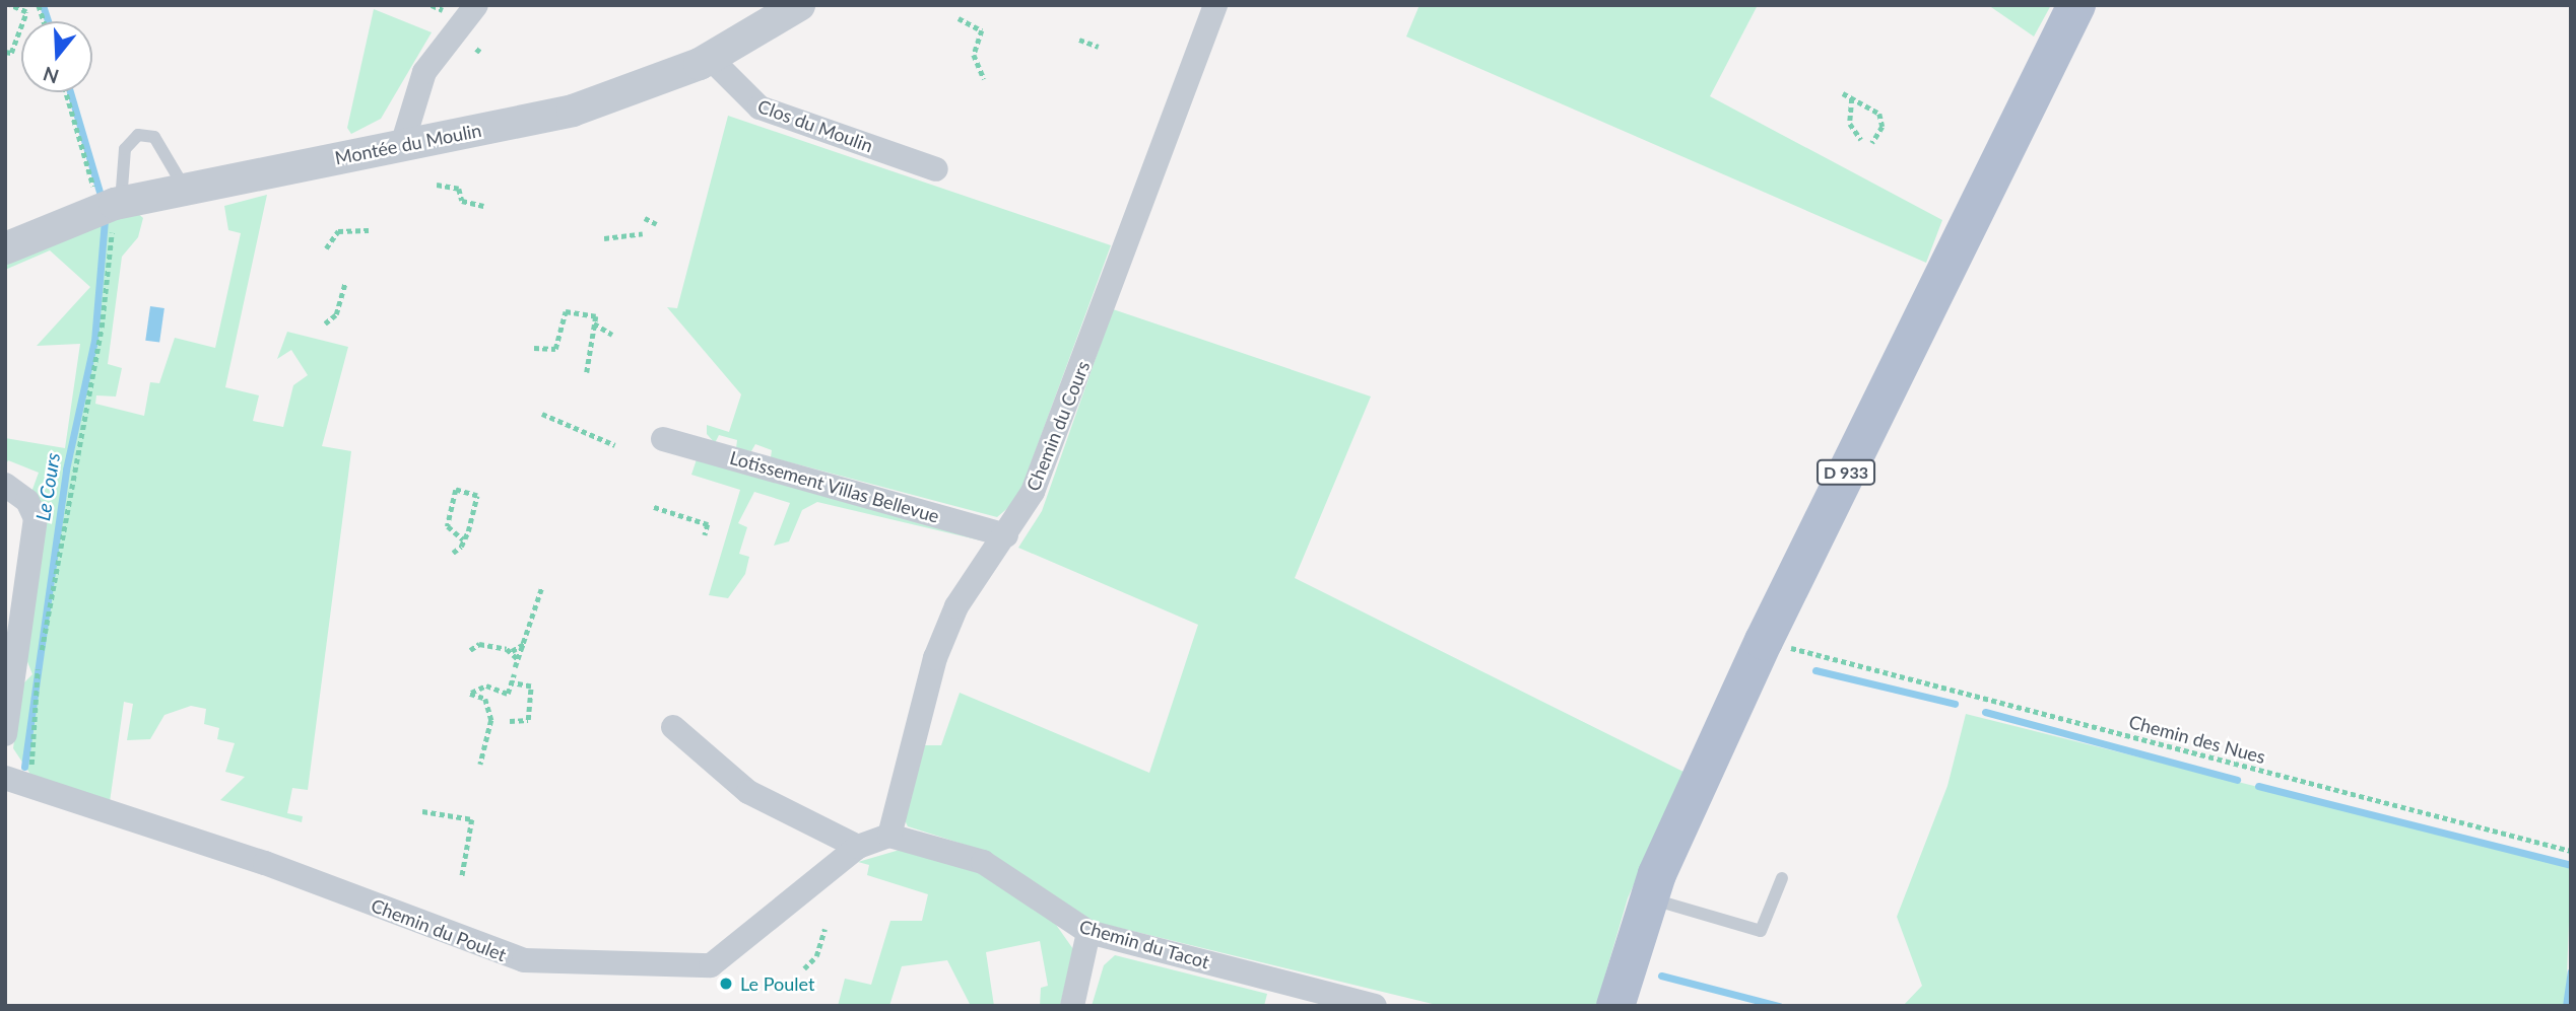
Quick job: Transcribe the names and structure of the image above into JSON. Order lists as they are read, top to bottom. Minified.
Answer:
{"streets":{"main road":["D 933"],"street":["Clos du Moulin","Montée du Moulin","Chemin du Cours","Lotissement Villas Bellevue","Chemin du Poulet","Chemin du Tacot"],"path":["Chemin des Nues"]},"crossings":[["Clos du Moulin","Montée du Moulin"],["Chemin du Cours","Lotissement Villas Bellevue"],["Chemin du Cours","Chemin du Poulet"],["Chemin du Cours","Chemin du Tacot"],["Chemin du Poulet","Chemin du Tacot"]],"water":["Le Cours"],"places":["Le Poulet"],"north":"bottom"}
